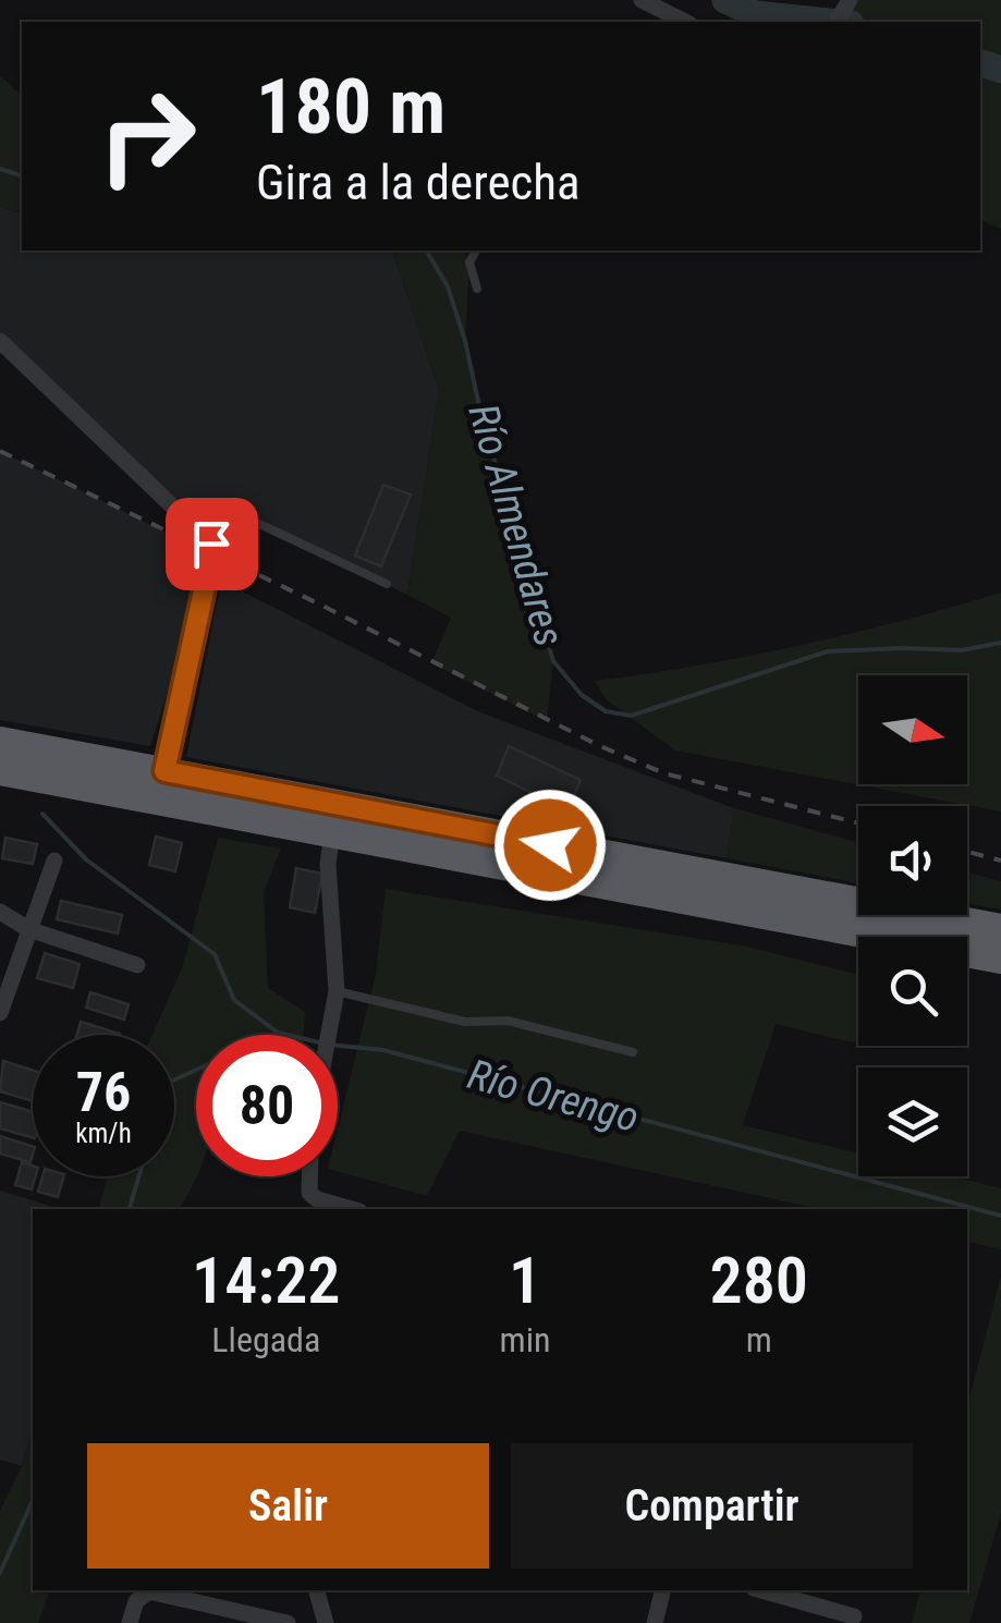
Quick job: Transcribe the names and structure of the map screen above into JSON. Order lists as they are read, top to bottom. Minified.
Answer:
{"water":["Río Almendares","Río Orengo"],"north":"right","page":{"turn":["180 m","Gira a la derecha"],"speed":"76 km/h","limit":"80","eta":["14:22","Llegada","1","min","280","m"],"buttons":["Salir","Compartir"]}}
